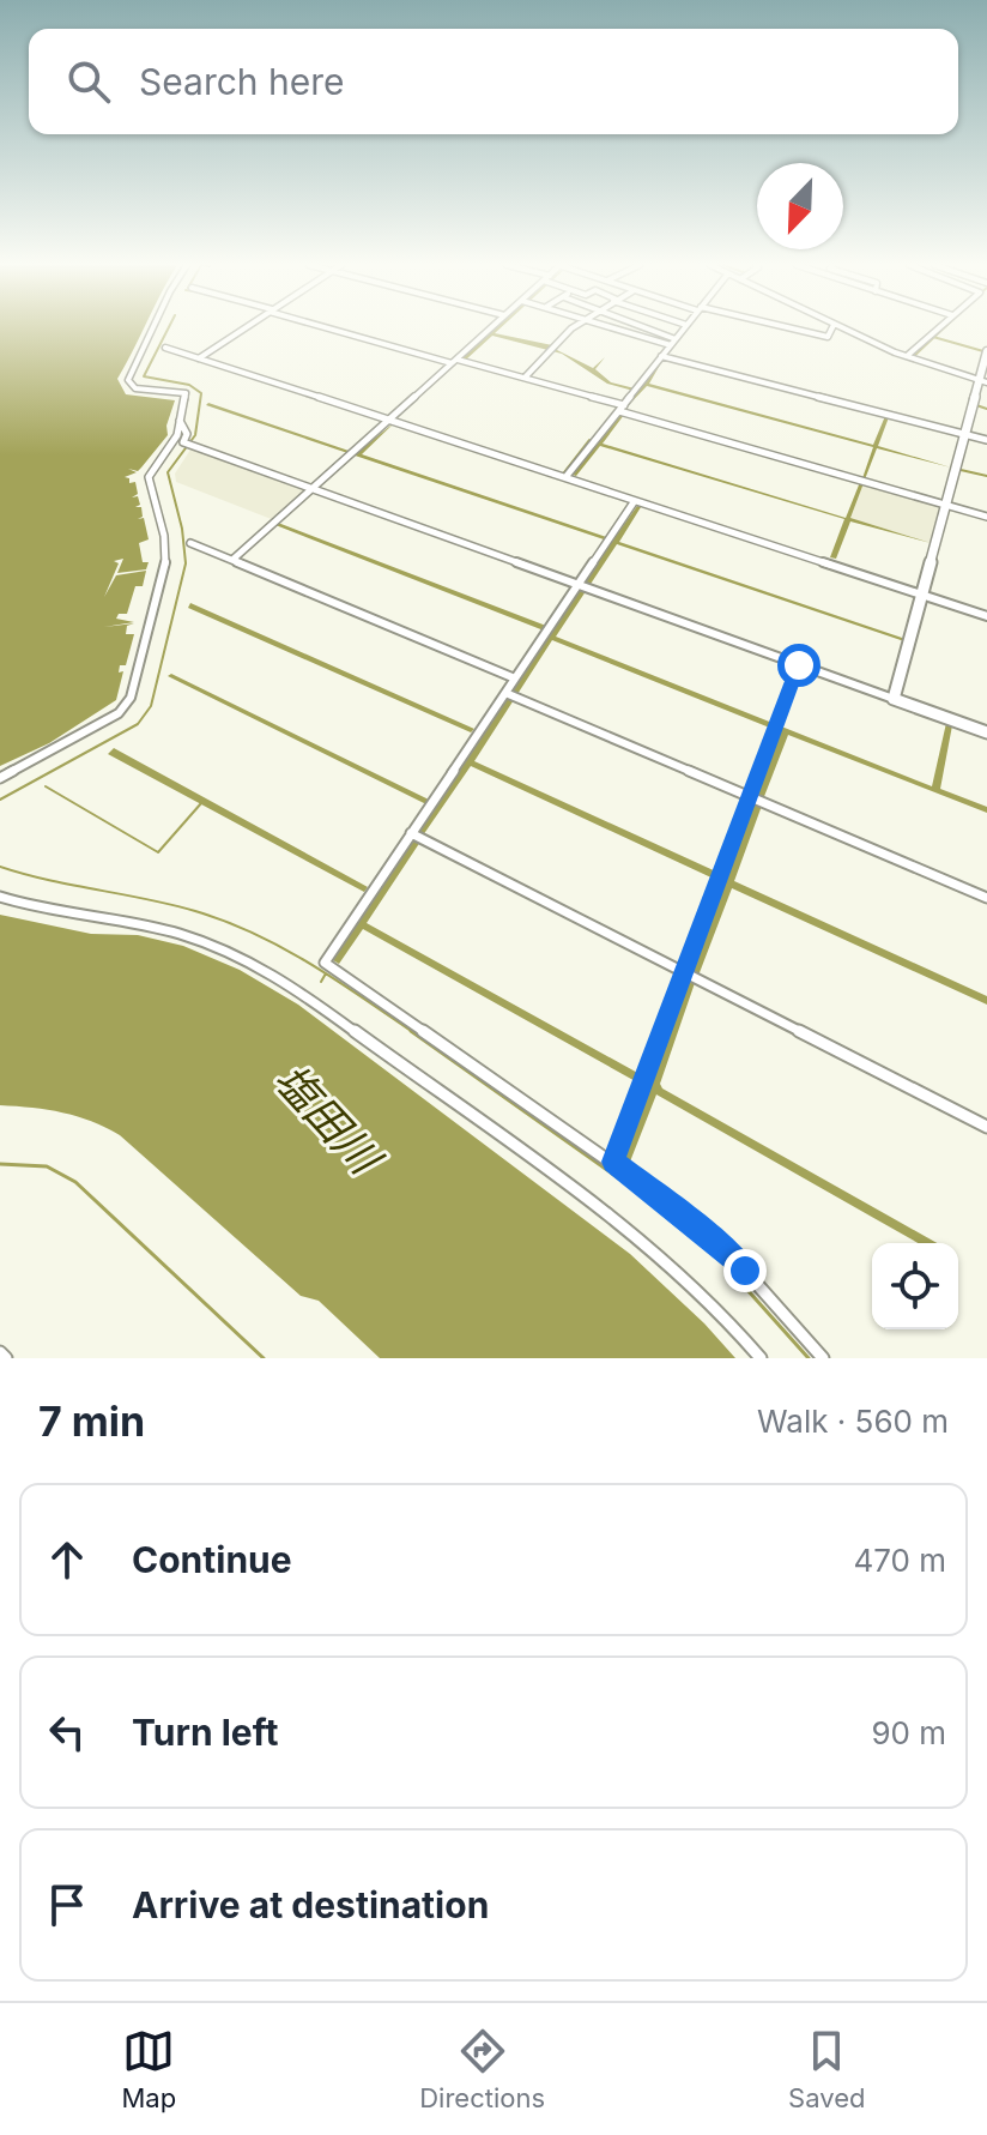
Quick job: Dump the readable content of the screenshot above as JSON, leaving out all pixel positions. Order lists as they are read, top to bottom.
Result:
{
  "water": ["塩田川"],
  "north": "bottom left",
  "page": {
    "search": "Search here",
    "heading": ["7 min", "Walk · 560 m"],
    "list": [
      ["Continue", "470 m"],
      ["Turn left", "90 m"],
      "Arrive at destination"
    ],
    "nav": ["Map", "Directions", "Saved"]
  }
}
